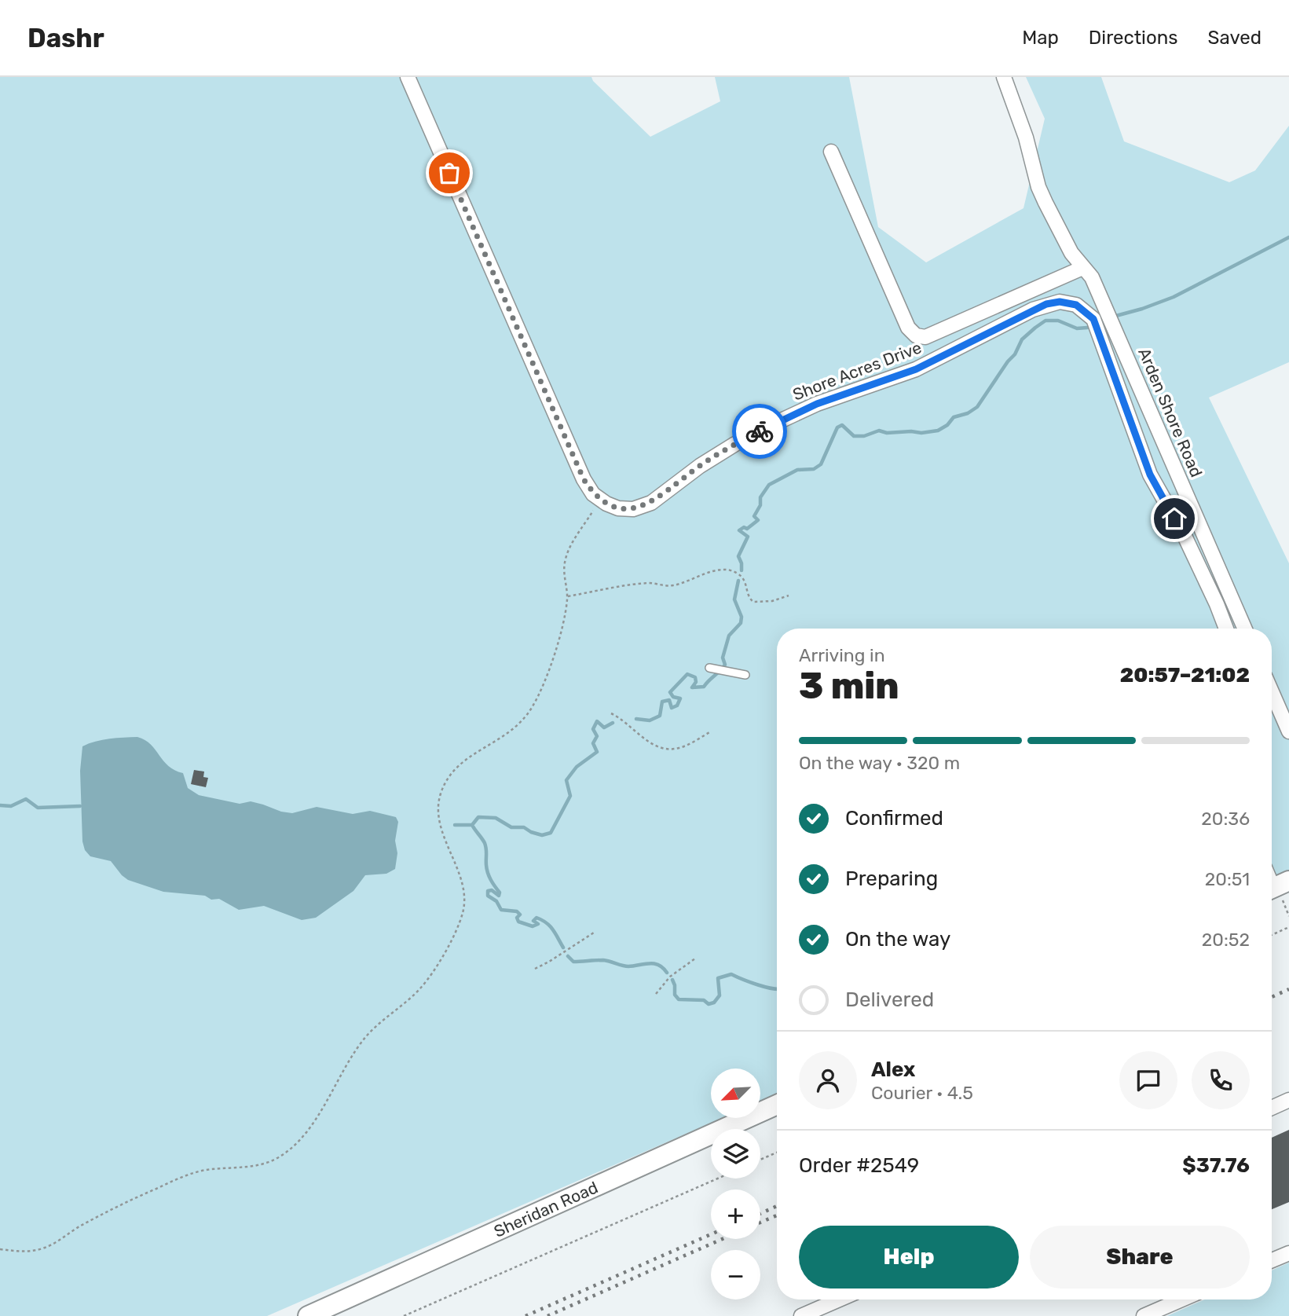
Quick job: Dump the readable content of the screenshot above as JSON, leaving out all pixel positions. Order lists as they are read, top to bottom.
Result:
{
  "streets": {
    "main road": ["Sheridan Road"],
    "street": ["Shore Acres Drive", "Arden Shore Road"]
  },
  "north": "bottom left",
  "page": {
    "header": "Dashr",
    "nav": ["Map", "Directions", "Saved"],
    "heading": ["3 min", "Arriving in", "20:57–21:02"],
    "panel": [
      "Alex",
      "Courier · 4.5",
      "Order #2549",
      "$37.76"
    ],
    "bar": "On the way · 320 m",
    "list": [
      ["Confirmed", "20:36"],
      ["Preparing", "20:51"],
      ["On the way", "20:52"],
      "Delivered"
    ],
    "map_buttons": ["+", "−"],
    "buttons": ["Help", "Share"]
  }
}
